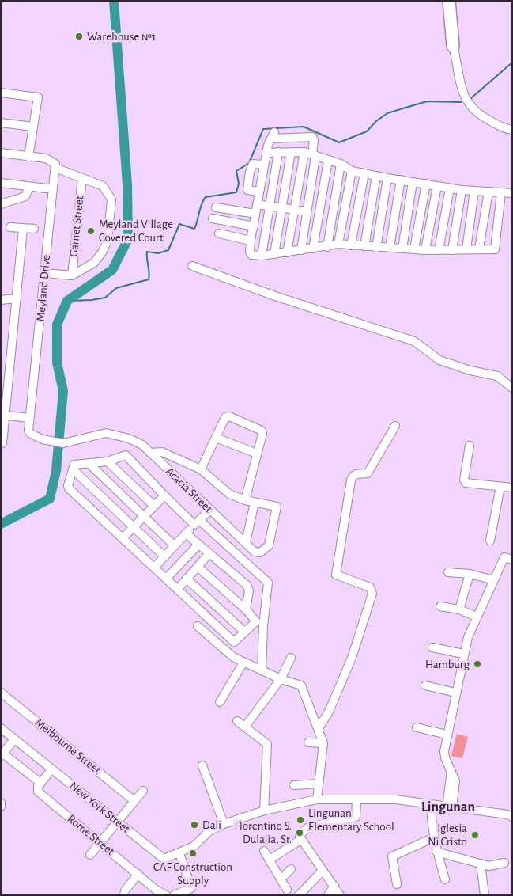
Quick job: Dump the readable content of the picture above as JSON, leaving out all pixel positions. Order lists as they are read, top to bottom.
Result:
{
  "streets": {
    "street": [
      "Garnet Street",
      "Meyland Drive",
      "Acacia Street",
      "Melbourne Street",
      "New York Street",
      "Rome Street"
    ]
  },
  "crossings": [
    ["Meyland Drive", "Acacia Street"]
  ],
  "districts": ["Lingunan"],
  "places": [
    "Warehouse №1",
    "Meyland Village Covered Court",
    "Hamburg",
    "Lingunan Elementary School",
    "Dali",
    "Florentino S. Dulalia, Sr.",
    "Iglesia Ni Cristo",
    "CAF Construction Supply"
  ]
}
